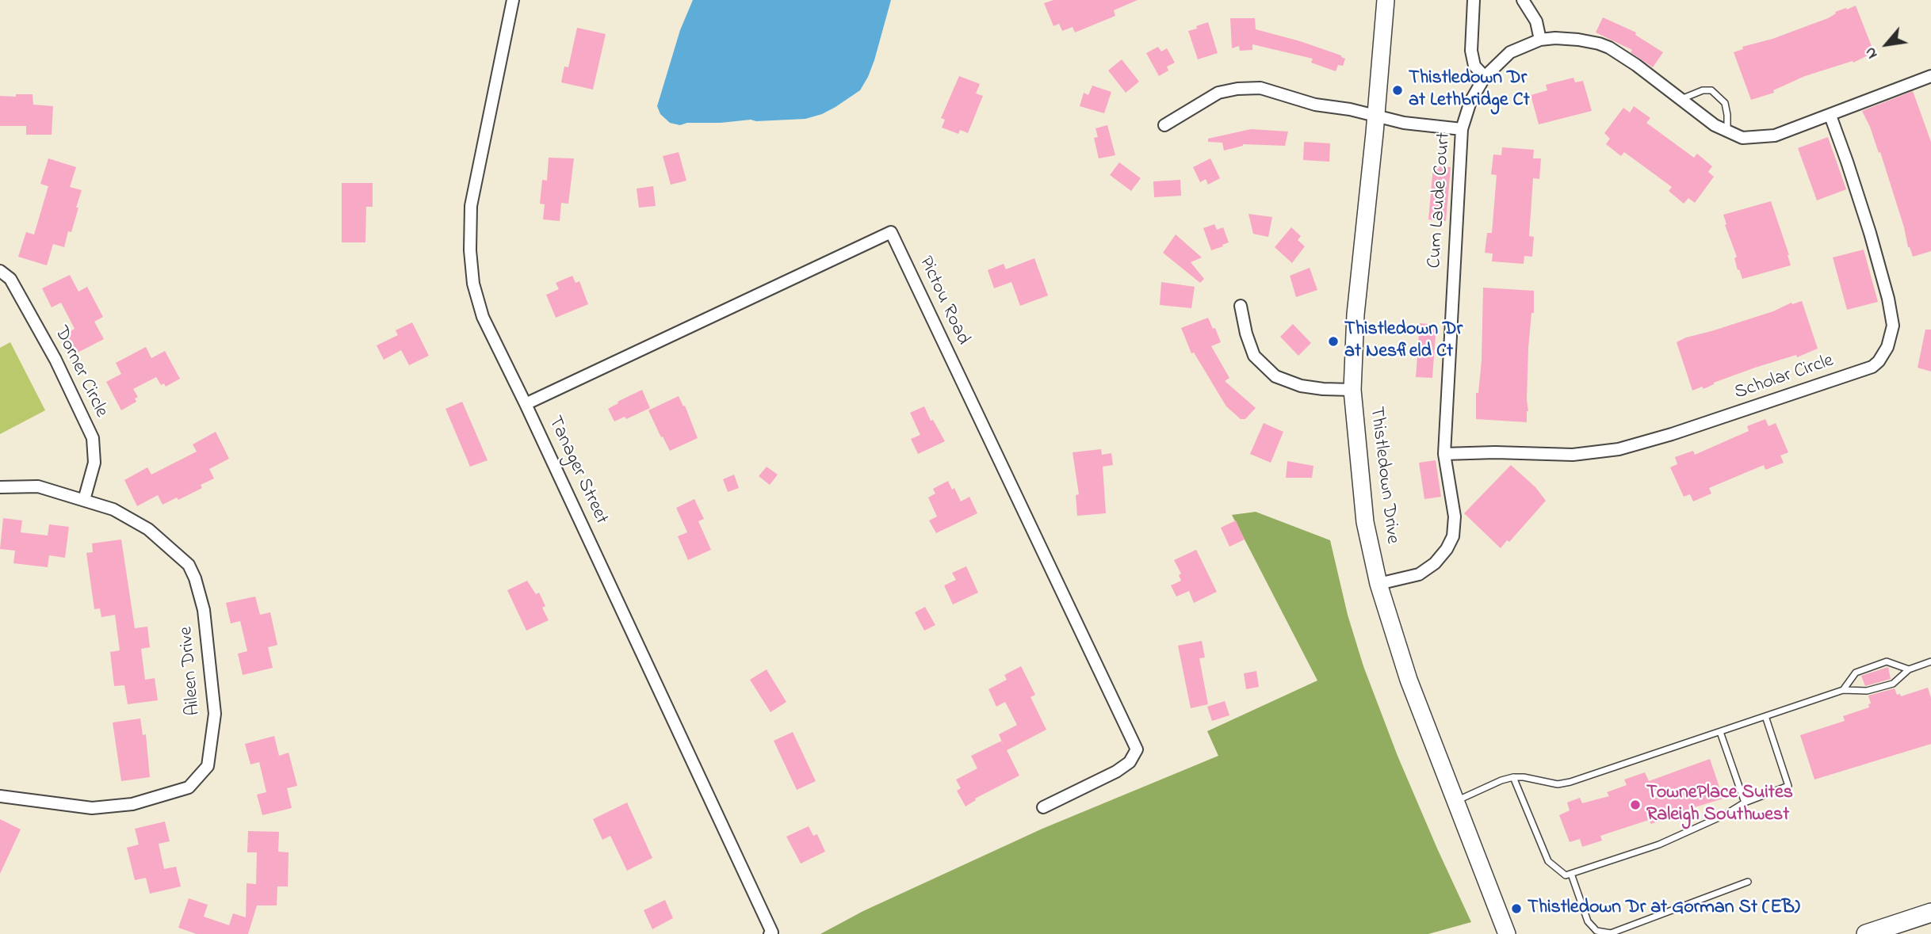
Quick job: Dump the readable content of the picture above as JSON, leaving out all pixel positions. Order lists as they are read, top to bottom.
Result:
{
  "streets": {
    "main road": ["Thistledown Drive"],
    "street": [
      "Cum Laude Court",
      "Pictou Road",
      "Dorner Circle",
      "Scholar Circle",
      "Tanager Street",
      "Aileen Drive"
    ]
  },
  "crossings": [
    ["Cum Laude Court", "Scholar Circle"],
    ["Cum Laude Court", "Thistledown Drive"],
    ["Pictou Road", "Tanager Street"],
    ["Dorner Circle", "Aileen Drive"]
  ],
  "places": [
    "Thistledown Dr at Lethbridge Ct",
    "Thistledown Dr at Nesfield Ct",
    "TownePlace Suites Raleigh Southwest",
    "Thistledown Dr at Gorman St (EB)"
  ],
  "north": "bottom left"
}
